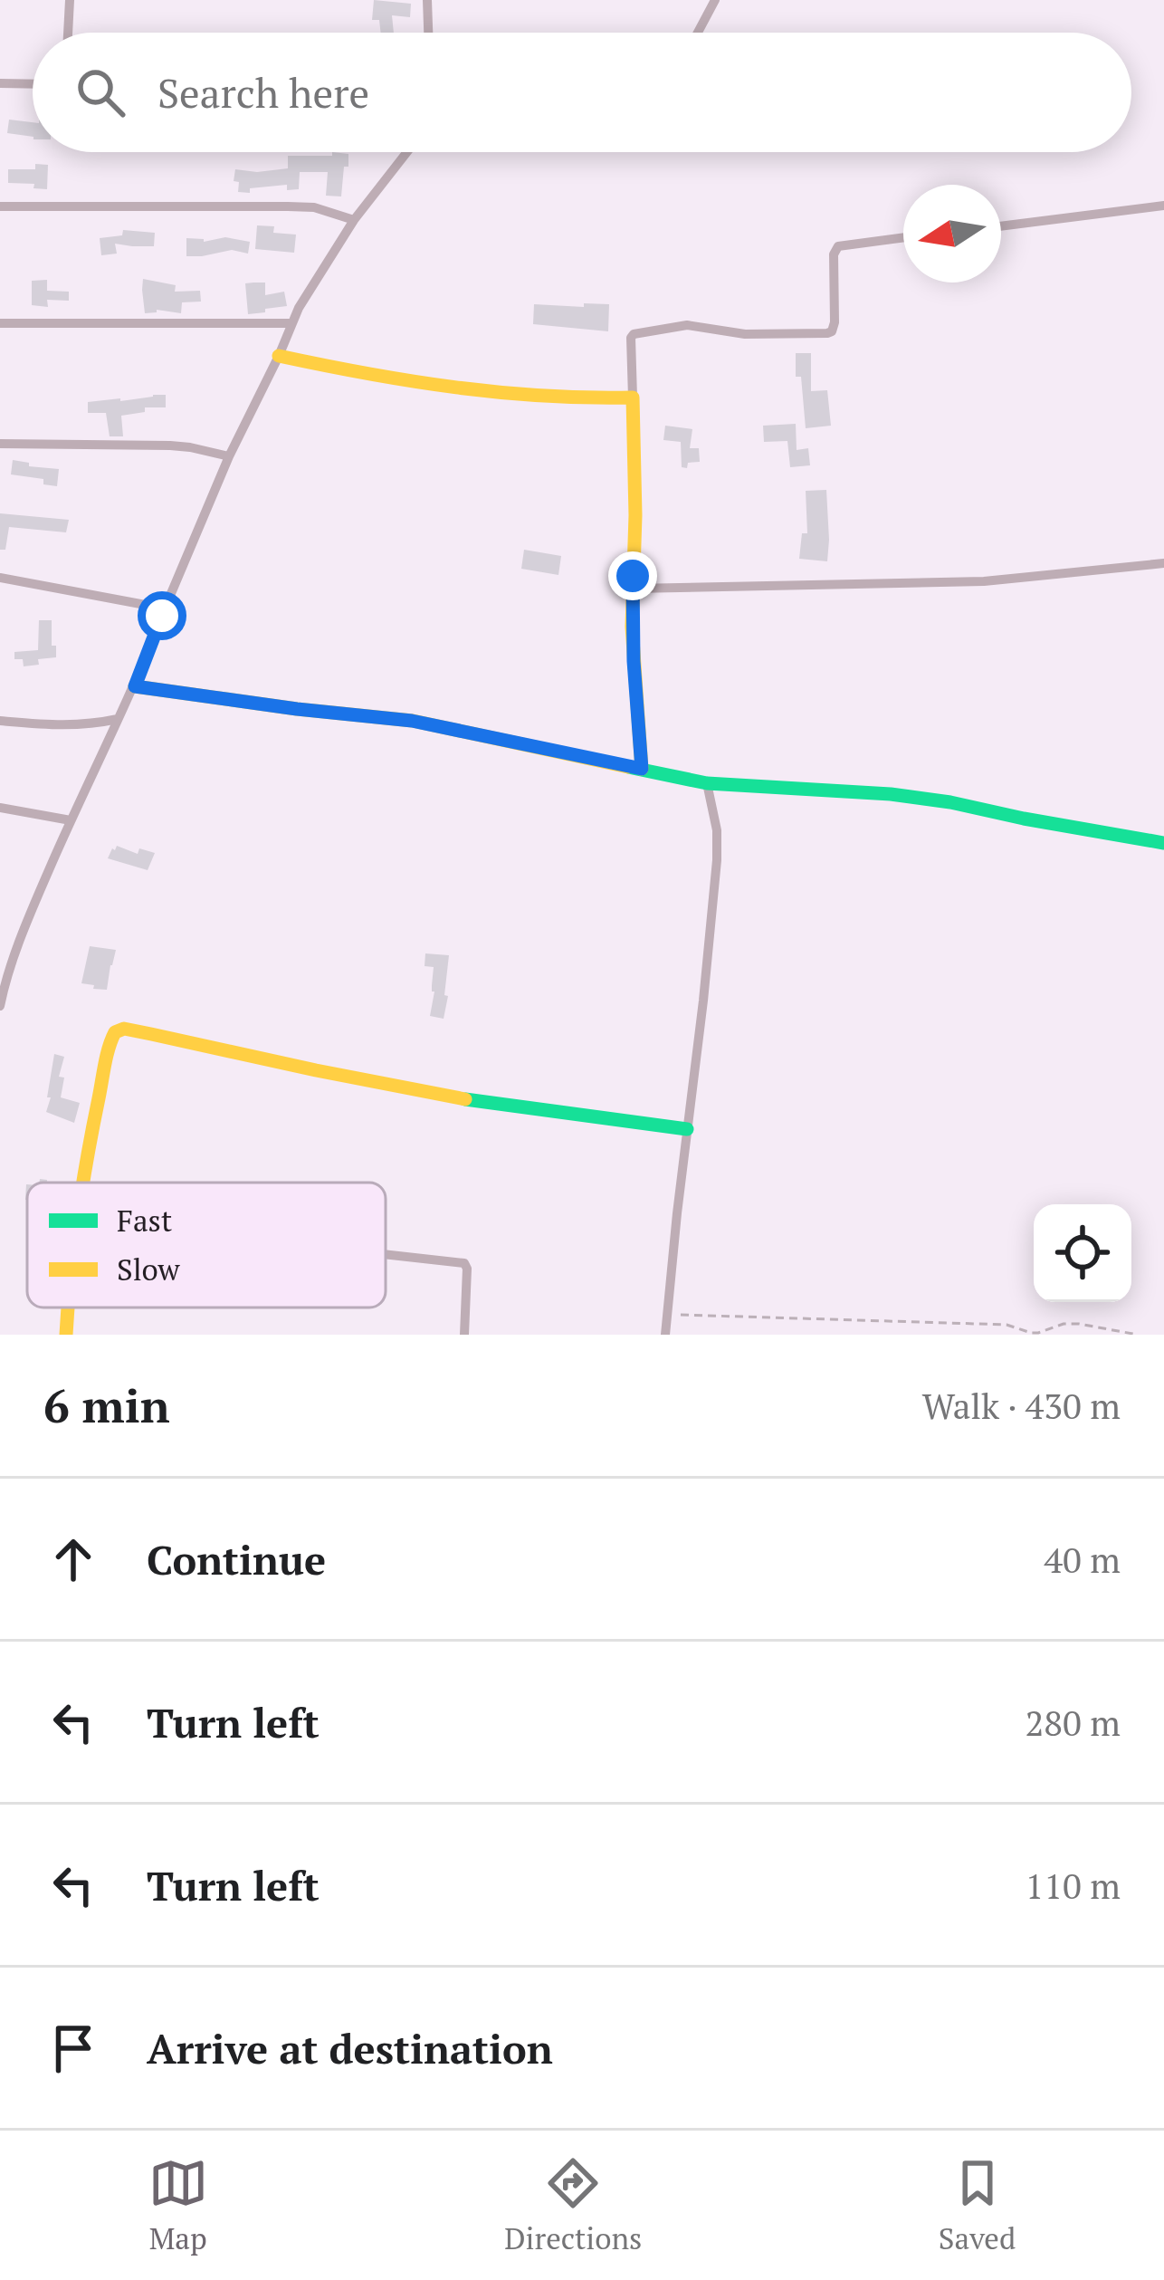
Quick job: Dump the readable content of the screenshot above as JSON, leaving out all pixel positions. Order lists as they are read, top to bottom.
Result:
{
  "legend": ["Fast", "Slow"],
  "north": "left",
  "page": {
    "search": "Search here",
    "heading": ["6 min", "Walk · 430 m"],
    "list": [
      ["Continue", "40 m"],
      ["Turn left", "280 m"],
      ["Turn left", "110 m"],
      "Arrive at destination"
    ],
    "nav": ["Map", "Directions", "Saved"]
  }
}
